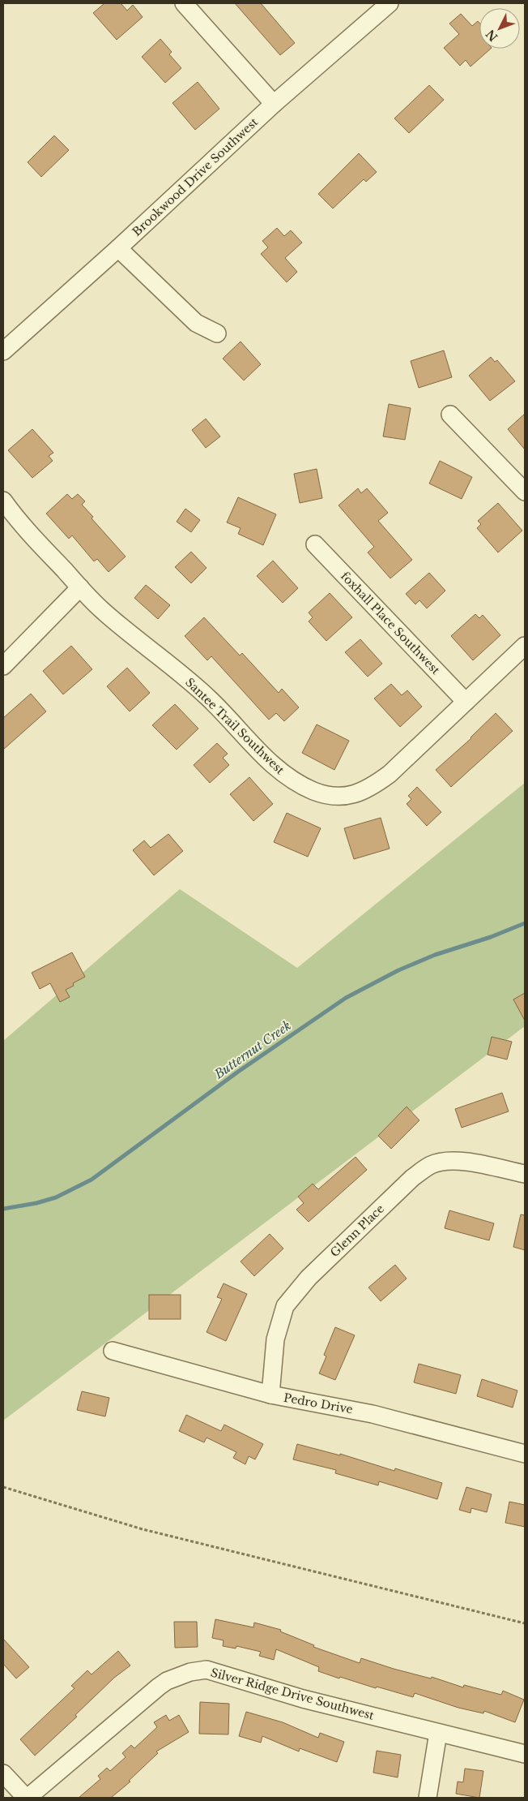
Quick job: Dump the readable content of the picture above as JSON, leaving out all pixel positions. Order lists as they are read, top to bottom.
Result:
{
  "streets": {
    "street": [
      "Brookwood Drive Southwest",
      "foxhall Place Southwest",
      "Santee Trail Southwest",
      "Glenn Place",
      "Pedro Drive",
      "Silver Ridge Drive Southwest"
    ]
  },
  "crossings": [
    ["foxhall Place Southwest", "Santee Trail Southwest"],
    ["Glenn Place", "Pedro Drive"]
  ],
  "water": ["Butternut Creek"],
  "north": "bottom left"
}
